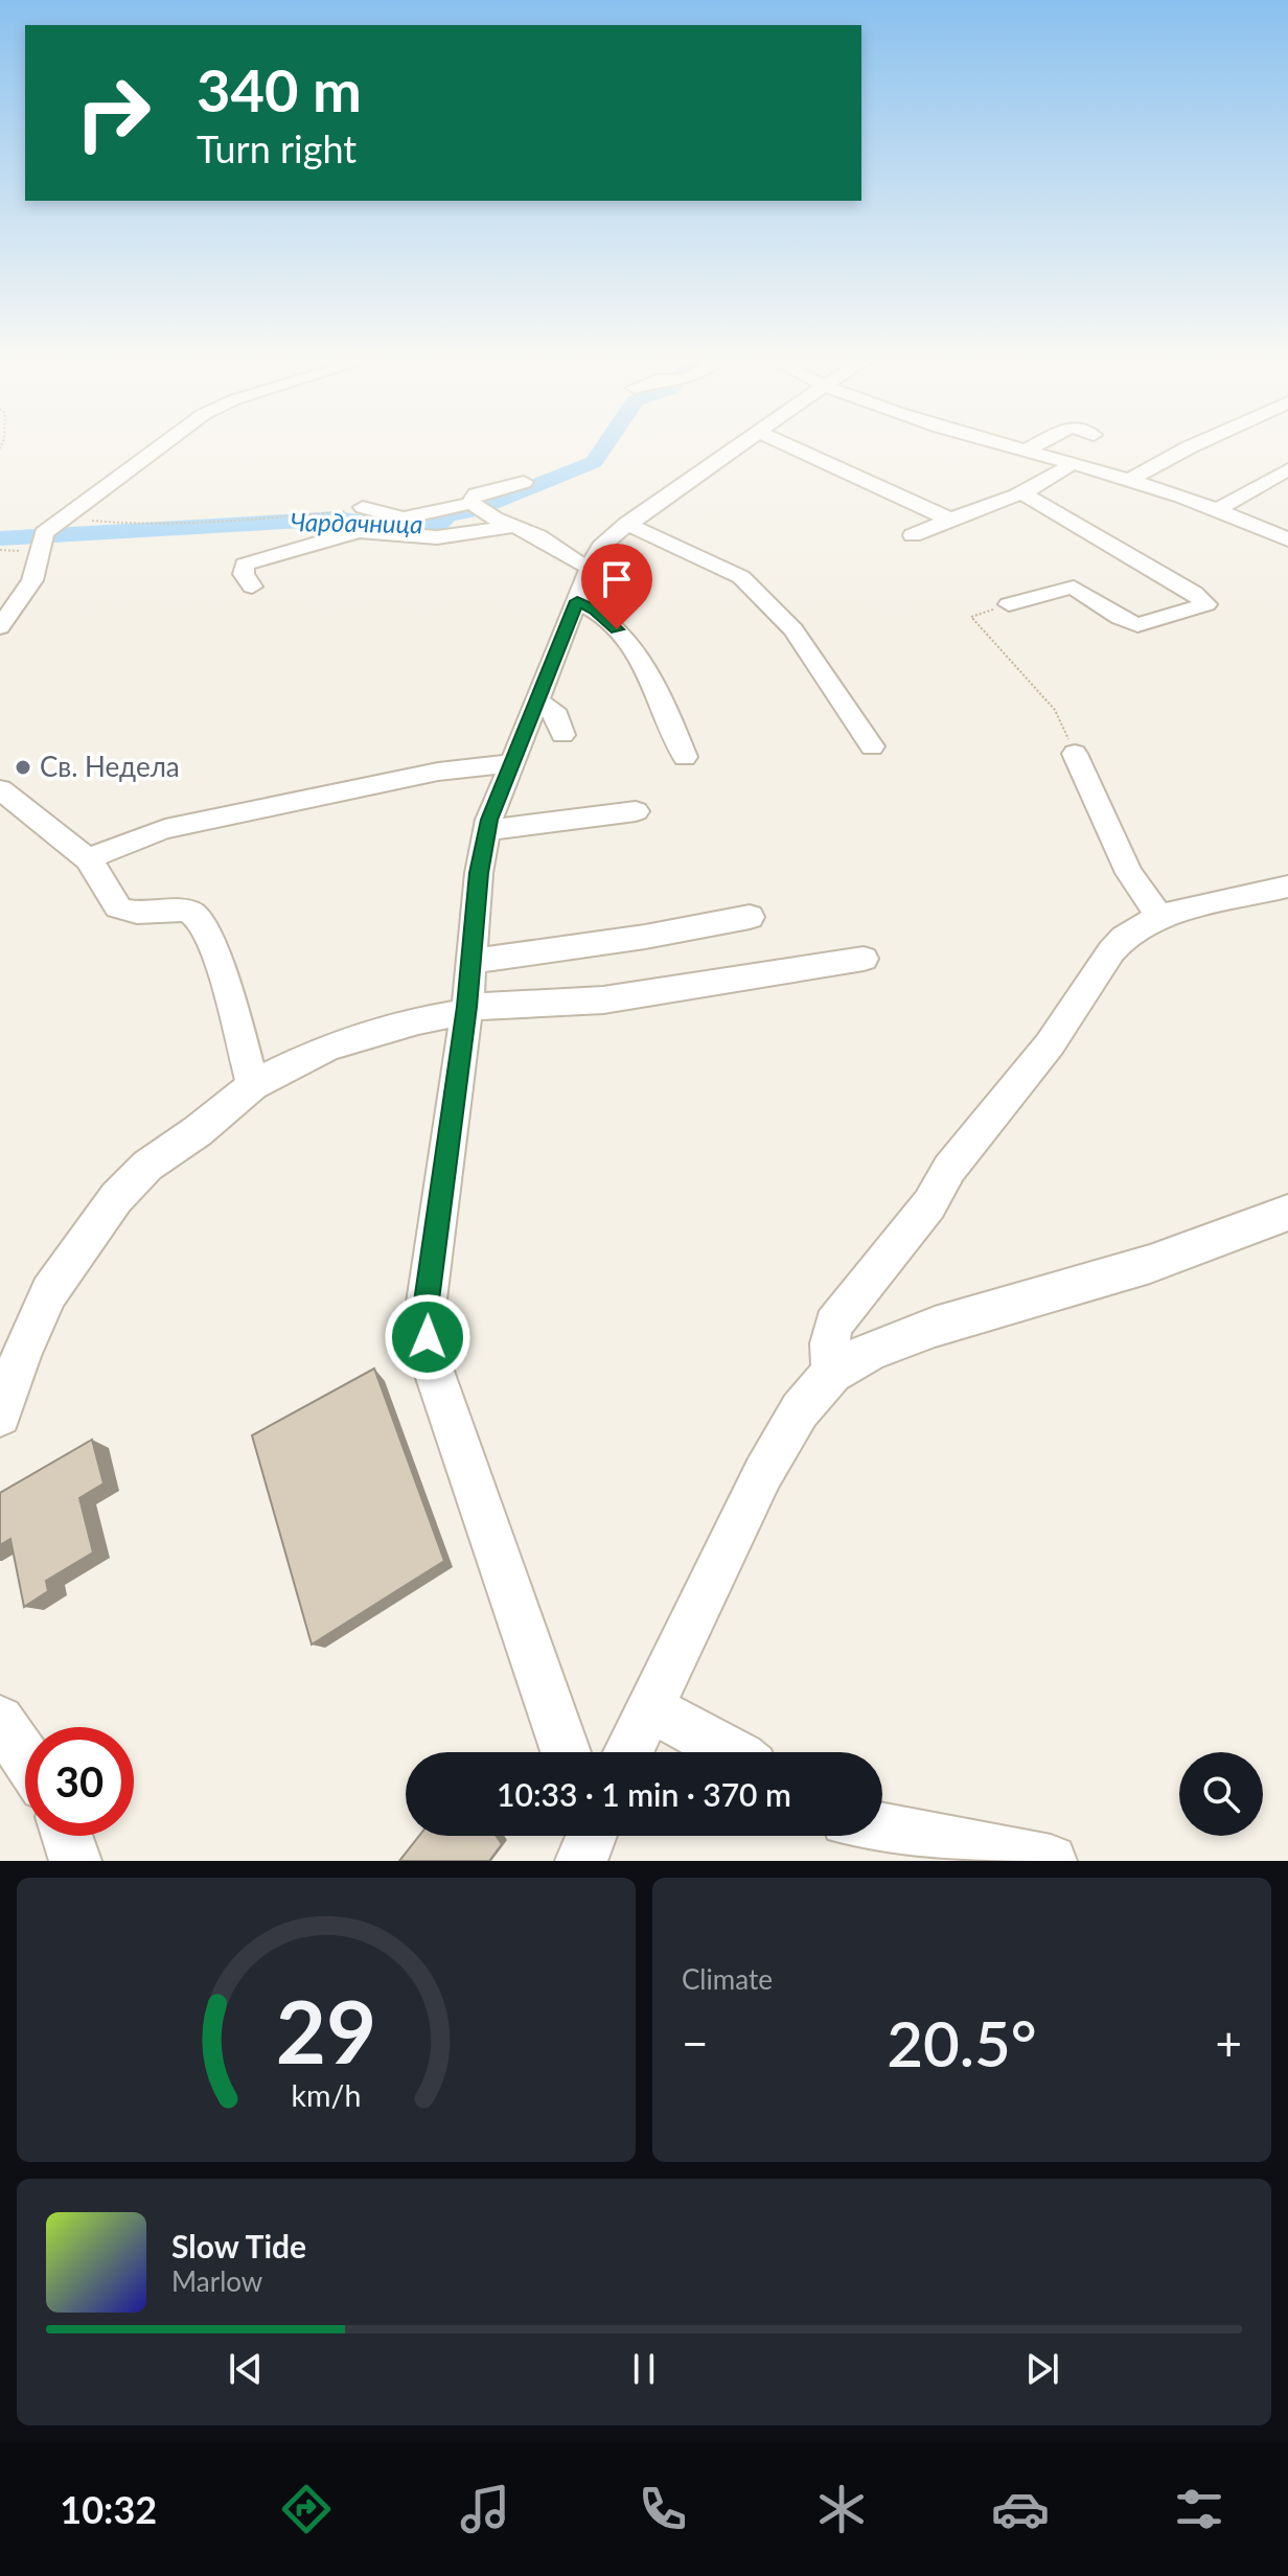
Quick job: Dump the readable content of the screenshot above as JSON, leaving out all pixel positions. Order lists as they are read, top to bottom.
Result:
{
  "water": ["Чардачница"],
  "places": ["Св. Недела"],
  "page": {
    "turn": ["340 m", "Turn right"],
    "limit": "30",
    "trip": "10:33 · 1 min · 370 m",
    "tile": "Climate",
    "heat": ["−", "20.5°", "+"],
    "song": ["Slow Tide", "Marlow"],
    "tabs": "10:32",
    "gauge": ["29", "km/h"]
  }
}
